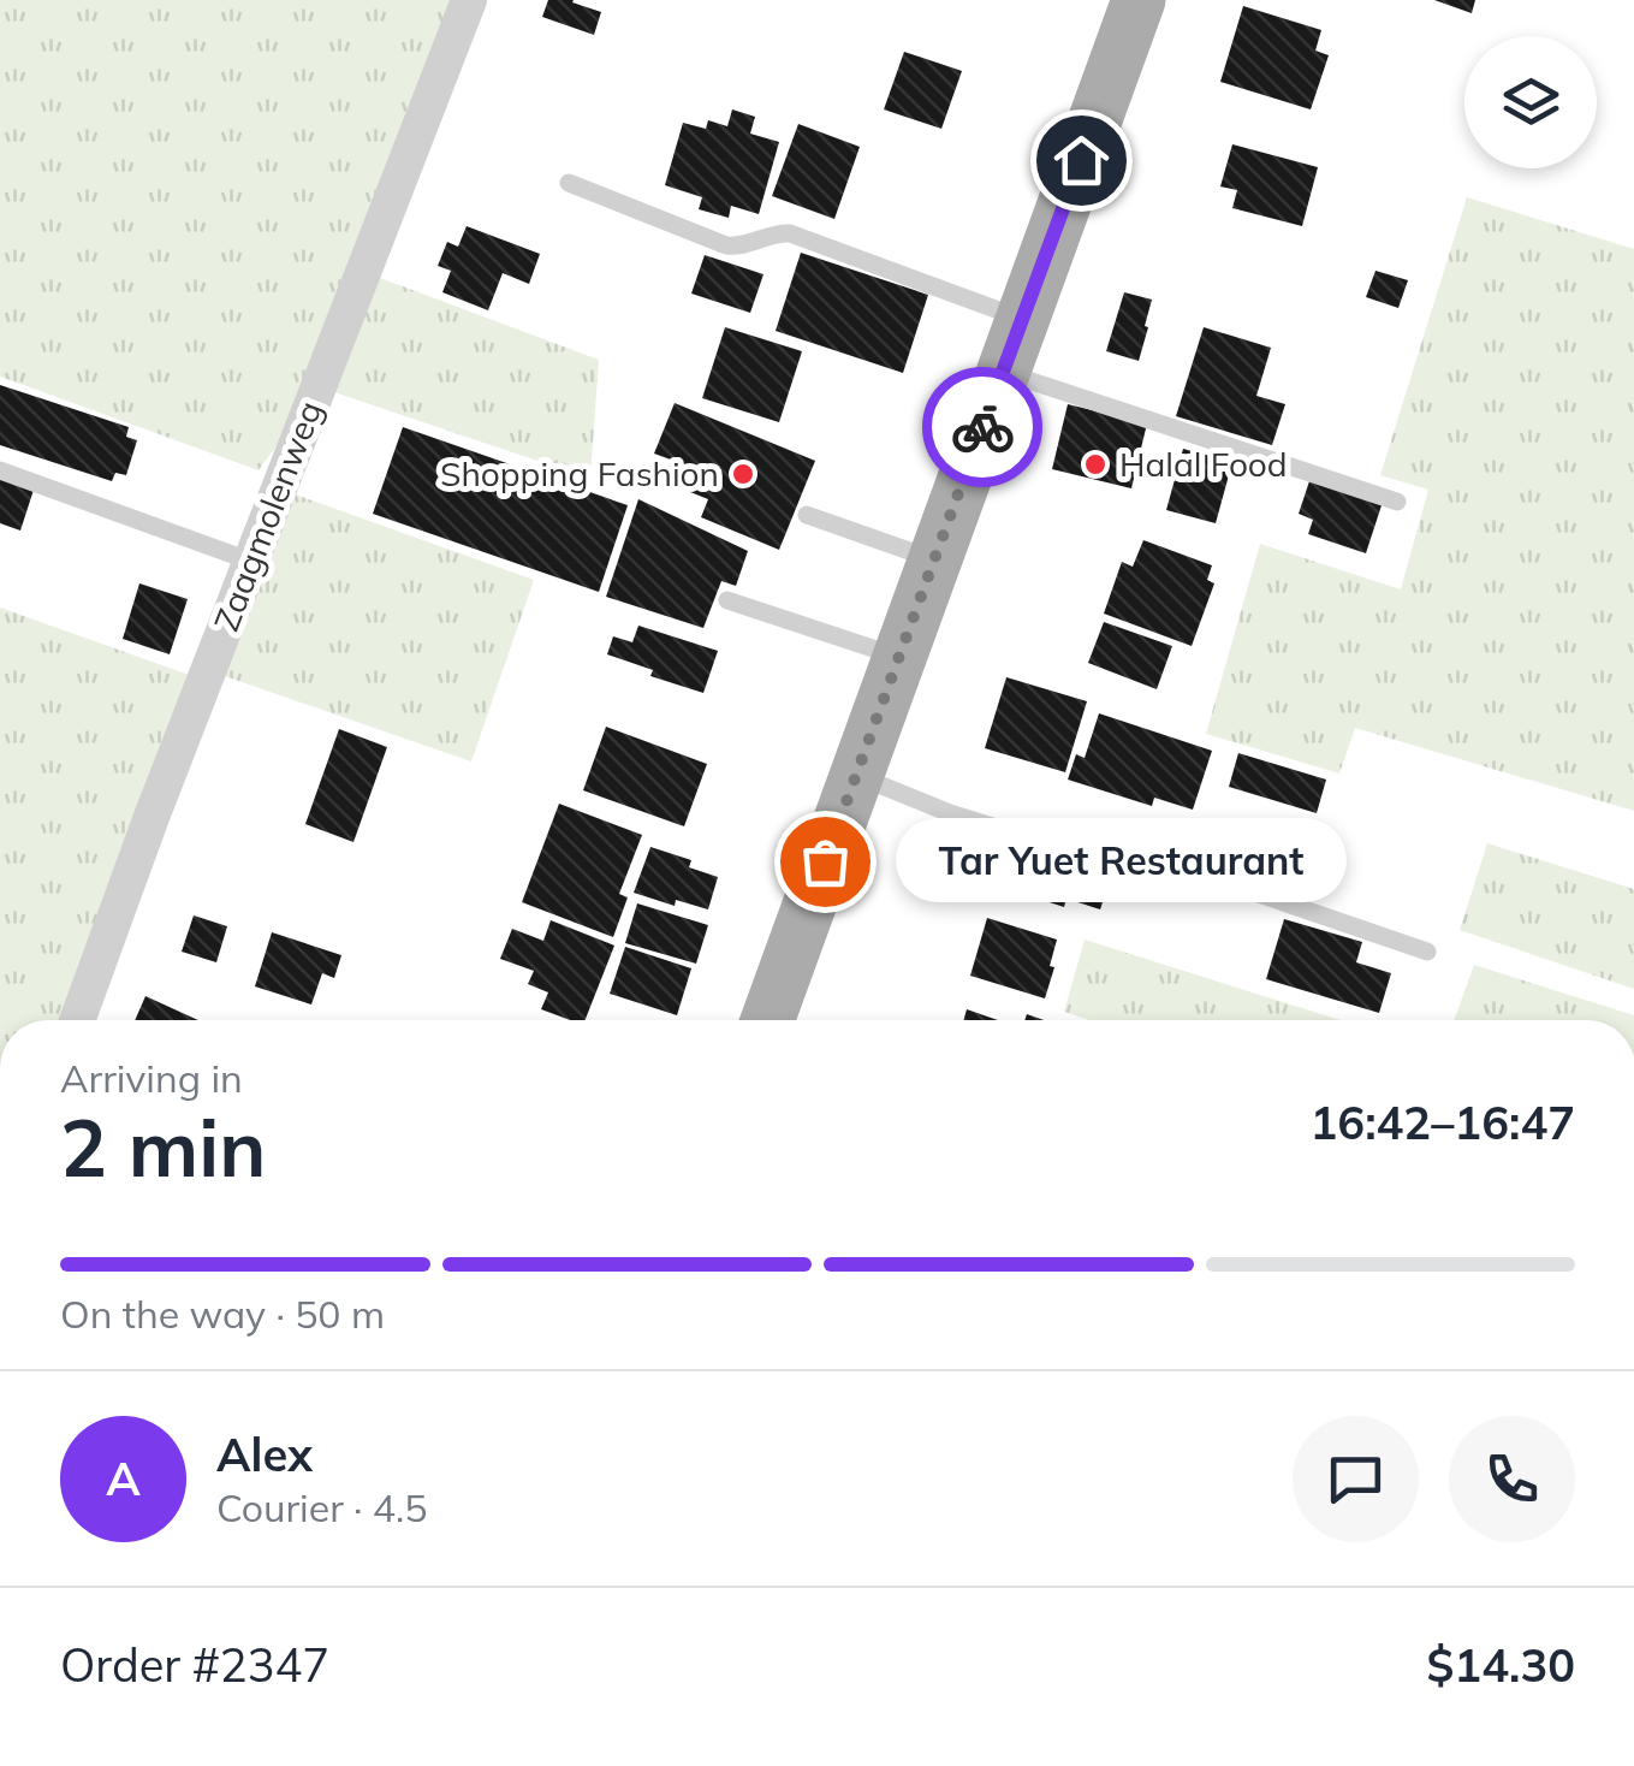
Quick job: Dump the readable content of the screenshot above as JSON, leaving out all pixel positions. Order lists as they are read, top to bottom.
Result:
{
  "streets": {
    "street": ["Zaagmolenweg"]
  },
  "places": ["Halal Food", "Shopping Fashion", "Tar Yuet Restaurant"],
  "page": {
    "bubble": "Tar Yuet Restaurant",
    "heading": ["2 min", "Arriving in", "16:42–16:47"],
    "panel": [
      "Alex",
      "Courier · 4.5",
      "Order #2347",
      "$14.30"
    ],
    "bar": "On the way · 50 m",
    "round": "A"
  }
}
